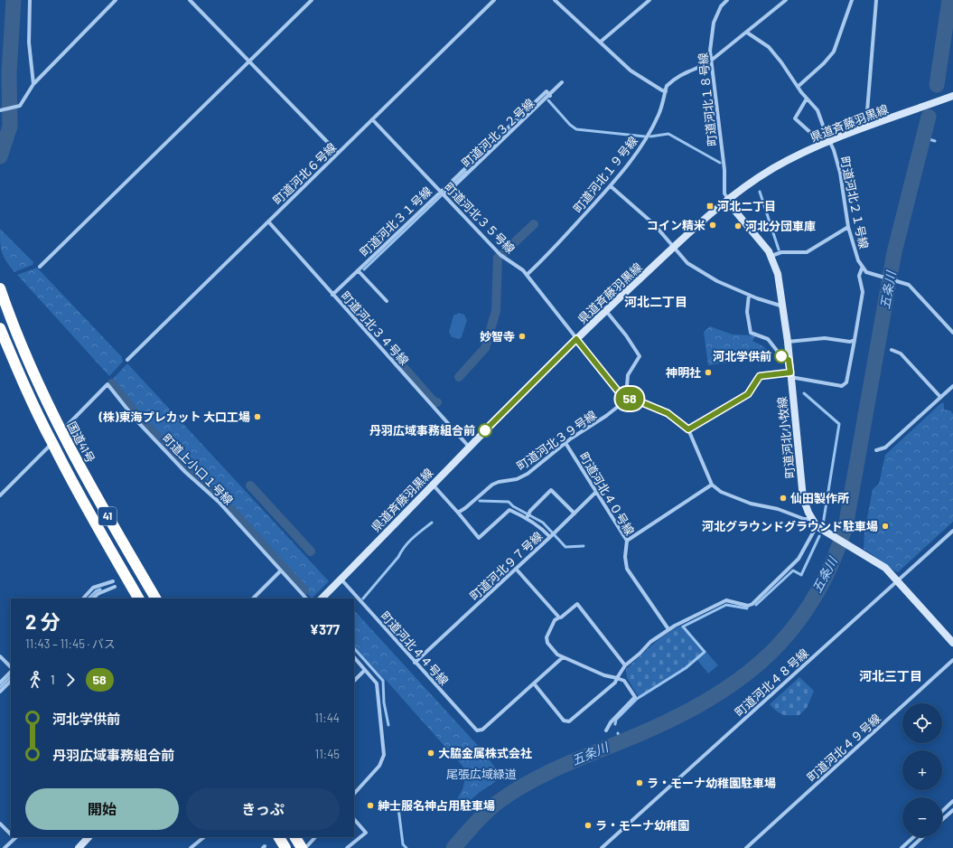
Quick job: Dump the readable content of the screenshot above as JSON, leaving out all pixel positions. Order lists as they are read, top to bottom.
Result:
{
  "streets": {
    "highway": ["国道41号", "41"],
    "main road": ["県道斉藤羽黒線", "町道河北小牧線"],
    "street": [
      "町道河北１８号線",
      "町道河北３２号線",
      "町道河北６号線",
      "町道河北１９号線",
      "町道河北２１号線",
      "町道河北３５号線",
      "町道河北３１号線",
      "町道河北３４号線",
      "町道河北３９号線",
      "町道上小口１号線",
      "町道河北４０号線",
      "町道河北９７号線",
      "町道河北４４号線",
      "町道河北４８号線",
      "町道河北４９号線"
    ]
  },
  "crossings": [
    ["町道河北１８号線", "県道斉藤羽黒線"],
    ["町道河北１８号線", "町道河北１９号線"],
    ["町道河北１８号線", "町道河北小牧線"],
    ["県道斉藤羽黒線", "町道河北２１号線"],
    ["県道斉藤羽黒線", "町道河北３５号線"],
    ["県道斉藤羽黒線", "町道河北３４号線"],
    ["県道斉藤羽黒線", "町道河北小牧線"],
    ["県道斉藤羽黒線", "町道河北４４号線"],
    ["町道河北３２号線", "町道河北３５号線"],
    ["町道河北３２号線", "町道河北３１号線"],
    ["町道河北６号線", "町道河北３５号線"],
    ["町道河北６号線", "町道河北３４号線"],
    ["町道河北１９号線", "町道河北２１号線"],
    ["町道河北１９号線", "町道河北３５号線"],
    ["町道河北３５号線", "町道河北３１号線"],
    ["町道河北３５号線", "町道河北３９号線"],
    ["町道河北３１号線", "町道河北３４号線"],
    ["町道河北小牧線", "町道河北４８号線"],
    ["町道河北３９号線", "町道河北４０号線"],
    ["町道河北３９号線", "町道河北９７号線"],
    ["国道41号", "町道上小口１号線"],
    ["町道河北９７号線", "町道河北４４号線"]
  ],
  "districts": ["河北二丁目", "河北三丁目"],
  "water": ["五条川"],
  "parks": ["尾張広域緑道"],
  "places": {
    "transit": ["河北二丁目"],
    "other": [
      "コイン精米",
      "河北分団車庫",
      "妙智寺",
      "河北学供前",
      "神明社",
      "(株)東海プレカット 大口工場",
      "丹羽広域事務組合前",
      "仙田製作所",
      "河北グラウンドグラウンド駐車場",
      "大脇金属株式会社",
      "ラ・モーナ幼稚園駐車場",
      "紳士服名神占用駐車場",
      "ラ・モーナ幼稚園"
    ]
  },
  "lines": ["bus line 58"],
  "page": {
    "on_map": "58",
    "heading": ["2 分", "11:43 – 11:45 · バス", "¥377"],
    "legs": ["1", "58"],
    "list": [
      {
        "name": "河北学供前",
        "value": "11:44"
      },
      {
        "name": "丹羽広域事務組合前",
        "value": "11:45"
      }
    ],
    "map_buttons": ["+", "−"],
    "buttons": ["開始", "きっぷ"]
  }
}
